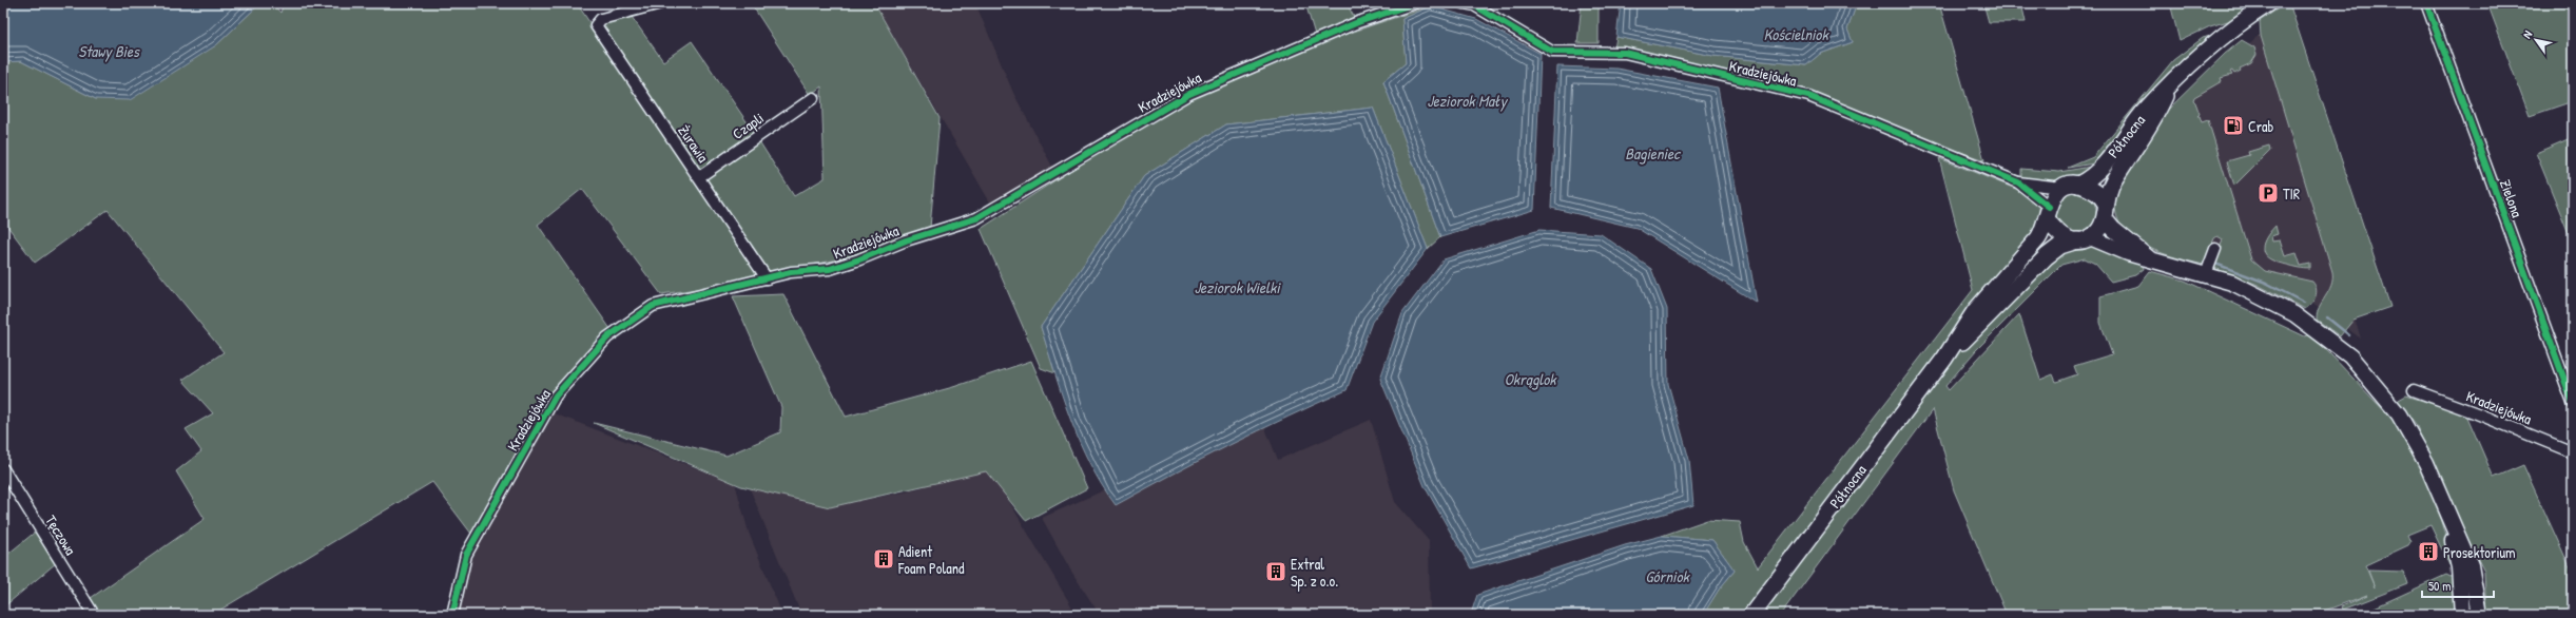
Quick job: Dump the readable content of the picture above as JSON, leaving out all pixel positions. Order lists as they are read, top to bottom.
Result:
{
  "streets": {
    "main road": ["Północna"],
    "street": [
      "Kradziejówka",
      "Czapli",
      "Żurawia",
      "Zielona",
      "Tęczowa"
    ]
  },
  "crossings": [
    ["Kradziejówka", "Północna"],
    ["Kradziejówka", "Żurawia"],
    ["Czapli", "Żurawia"]
  ],
  "water": [
    "Kościelniok",
    "Stawy Bies",
    "Jeziorok Mały",
    "Bagieniec",
    "Jeziorok Wielki",
    "Okrąglok",
    "Górniok"
  ],
  "places": {
    "fuel station": ["Crab"],
    "parking": ["TIR"],
    "building": ["Prosektorium", "Adient Foam Poland", "Extral Sp. z o.o."]
  },
  "scale_bar": "50 m",
  "north": "top left"
}
